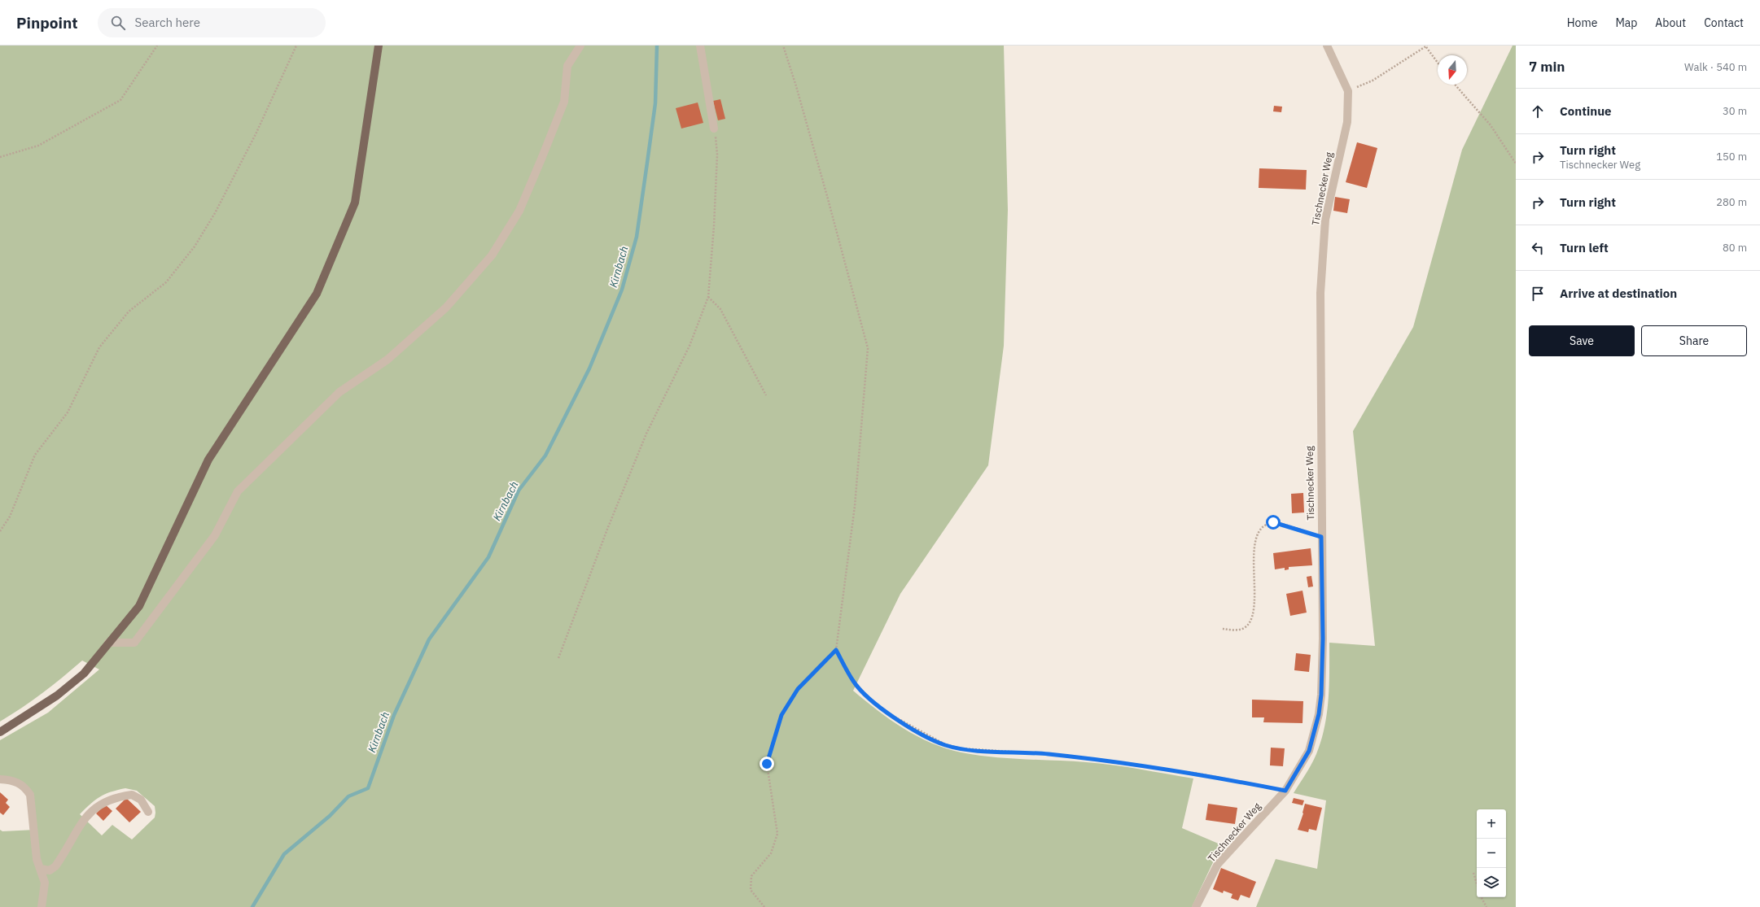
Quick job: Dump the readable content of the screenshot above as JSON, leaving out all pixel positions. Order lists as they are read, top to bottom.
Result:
{
  "streets": {
    "street": ["Tischnecker Weg"]
  },
  "water": ["Kirnbach"],
  "north": "bottom",
  "page": {
    "header": "Pinpoint",
    "search": "Search here",
    "nav": [
      "Home",
      "Map",
      "About",
      "Contact"
    ],
    "heading": ["7 min", "Walk · 540 m"],
    "list": [
      ["Continue", "30 m"],
      ["Turn right", "Tischnecker Weg", "150 m"],
      ["Turn right", "280 m"],
      ["Turn left", "80 m"],
      "Arrive at destination"
    ],
    "buttons": ["Save", "Share"],
    "map_buttons": ["+", "−"]
  }
}
